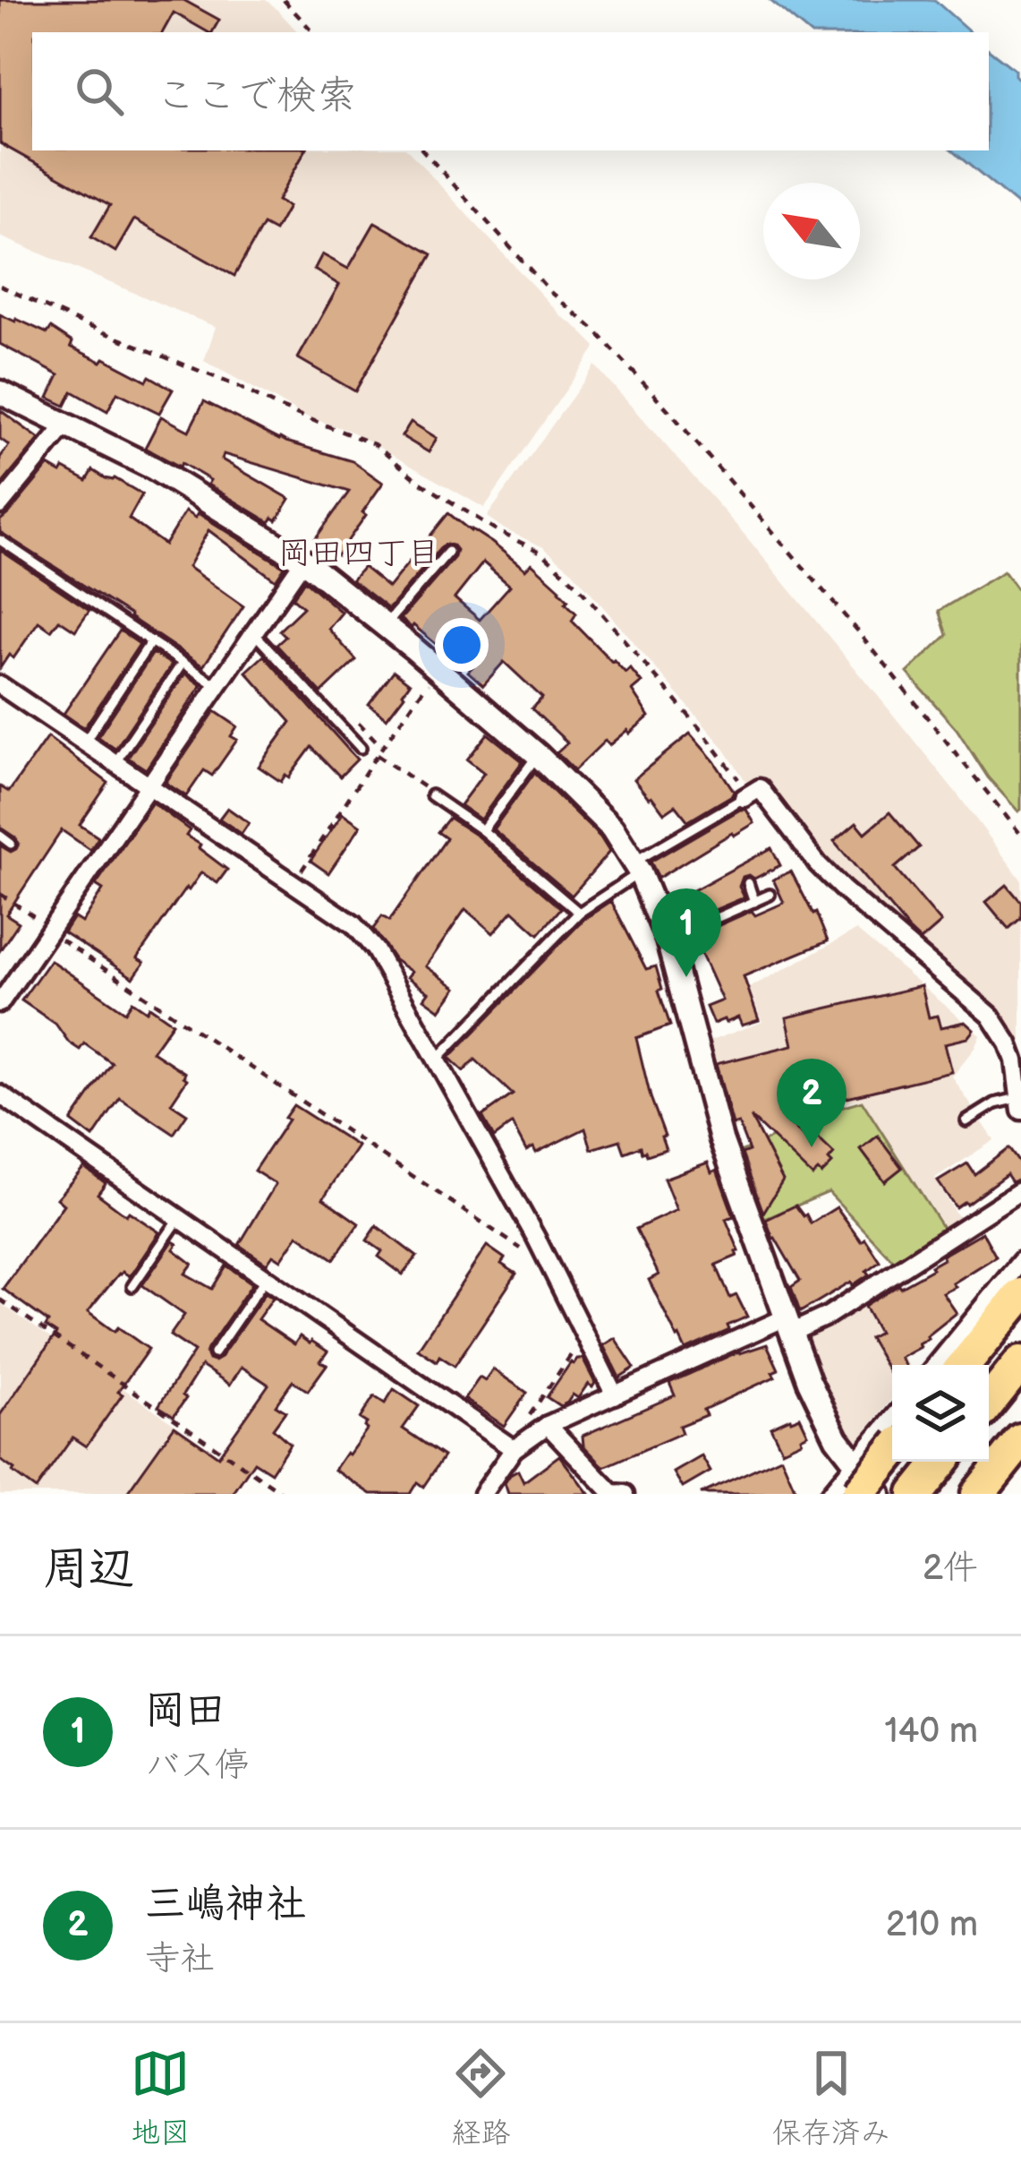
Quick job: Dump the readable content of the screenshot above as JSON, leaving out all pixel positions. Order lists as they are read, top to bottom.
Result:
{
  "districts": ["岡田四丁目"],
  "north": "top left",
  "page": {
    "search": "ここで検索",
    "pins": ["1", "2"],
    "heading": ["周辺", "2件"],
    "list": [
      {
        "mark": "1",
        "name": "岡田",
        "note": "バス停",
        "value": "140 m"
      },
      {
        "mark": "2",
        "name": "三嶋神社",
        "note": "寺社",
        "value": "210 m"
      }
    ],
    "nav": ["地図", "経路", "保存済み"]
  }
}
